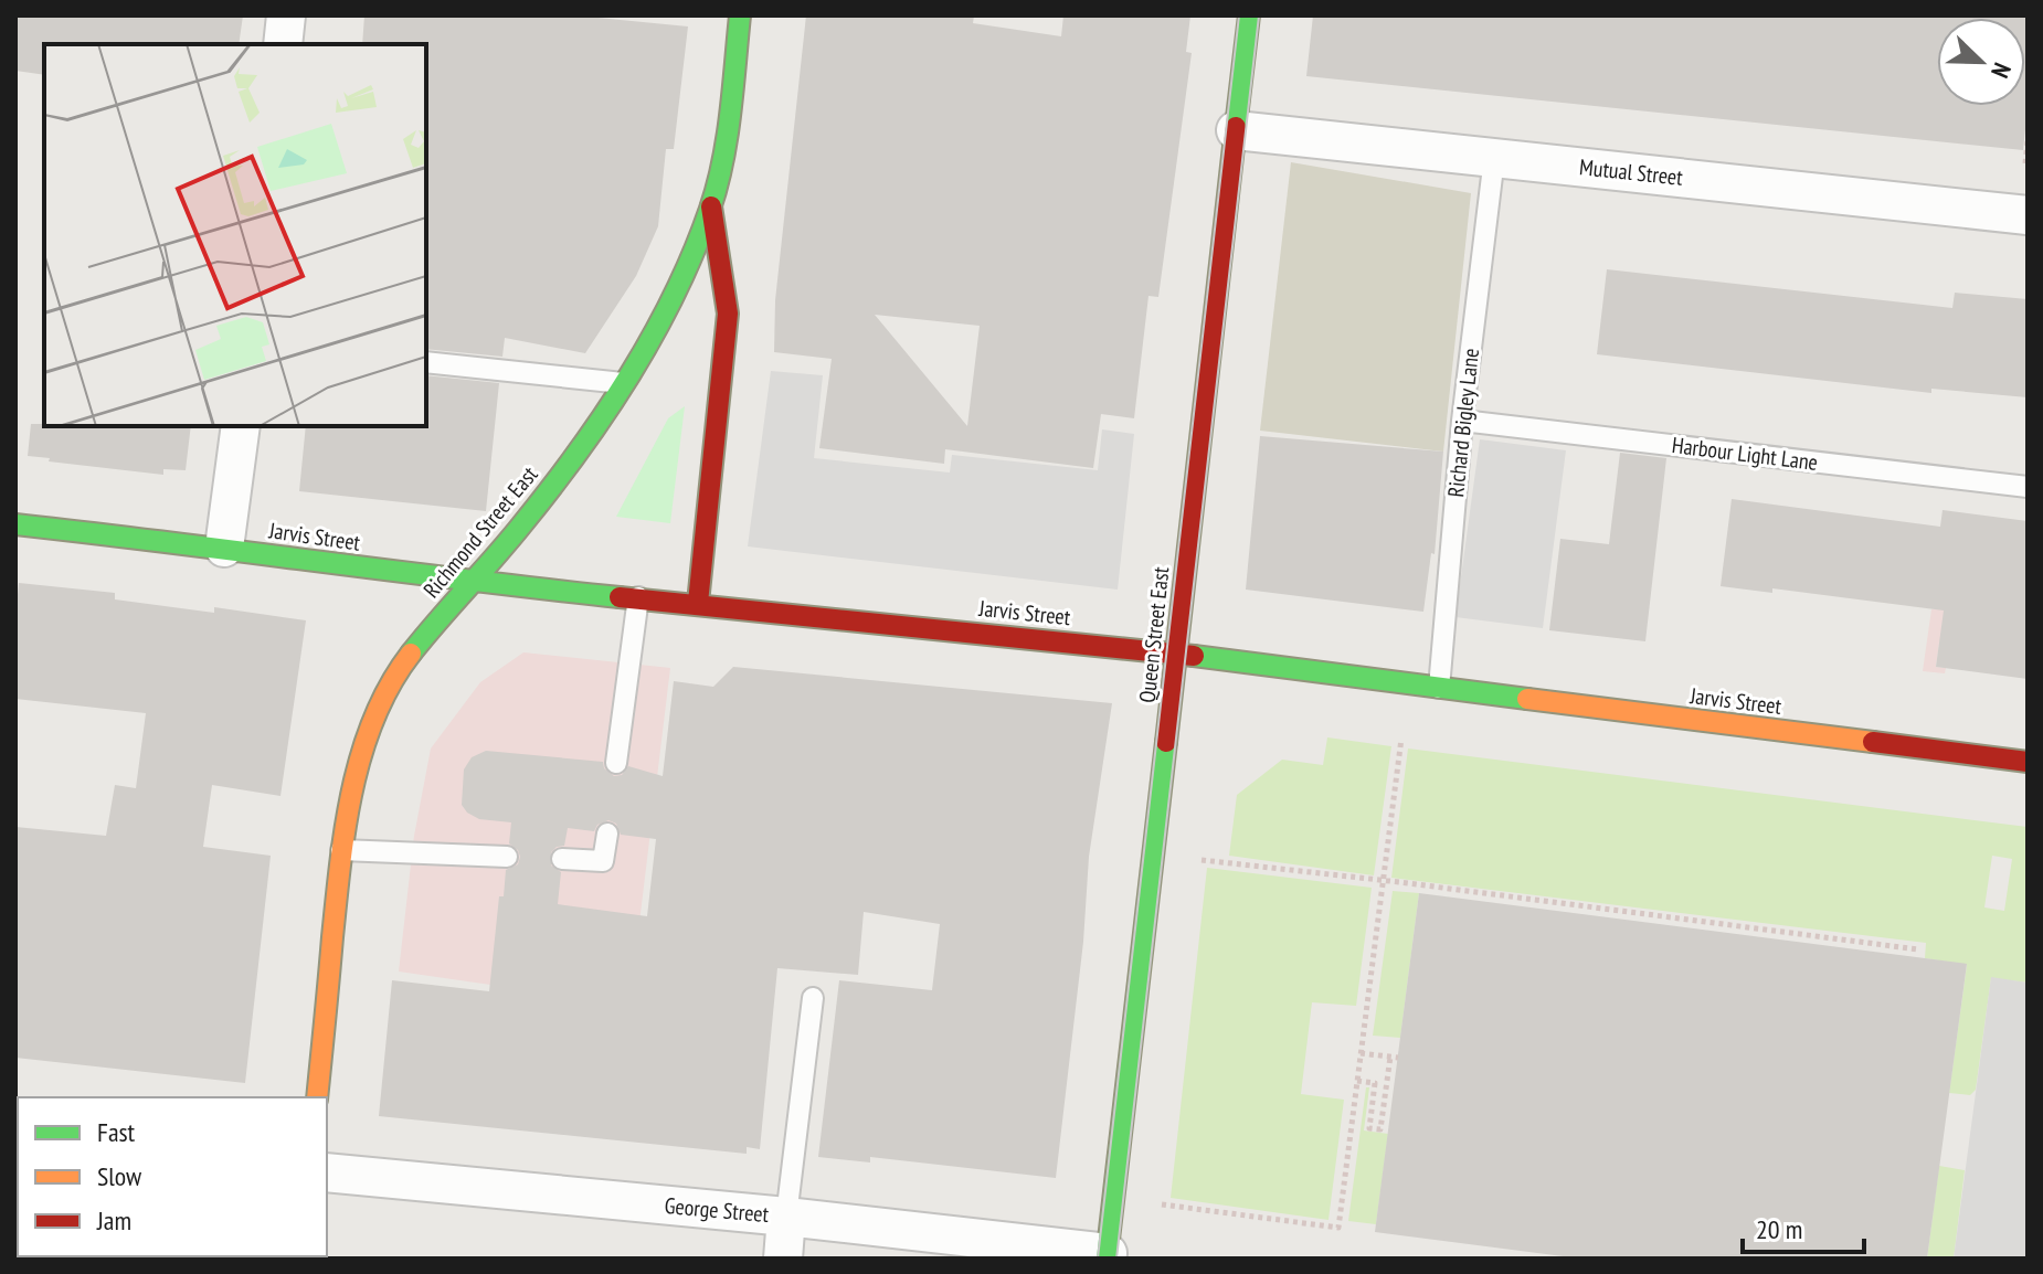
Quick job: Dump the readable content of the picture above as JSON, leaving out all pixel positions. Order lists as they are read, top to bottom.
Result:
{
  "streets": {
    "main road": ["Richmond Street East", "Jarvis Street", "Queen Street East"],
    "street": ["Mutual Street", "George Street"],
    "lane": ["Richard Bigley Lane", "Harbour Light Lane"]
  },
  "crossings": [
    ["Mutual Street", "Richard Bigley Lane"],
    ["Mutual Street", "Queen Street East"],
    ["Richard Bigley Lane", "Harbour Light Lane"],
    ["Richard Bigley Lane", "Jarvis Street"],
    ["Richmond Street East", "Jarvis Street"],
    ["Jarvis Street", "Queen Street East"],
    ["Queen Street East", "George Street"]
  ],
  "legend": ["Fast", "Slow", "Jam"],
  "scale_bar": "20 m",
  "north": "bottom right"
}
